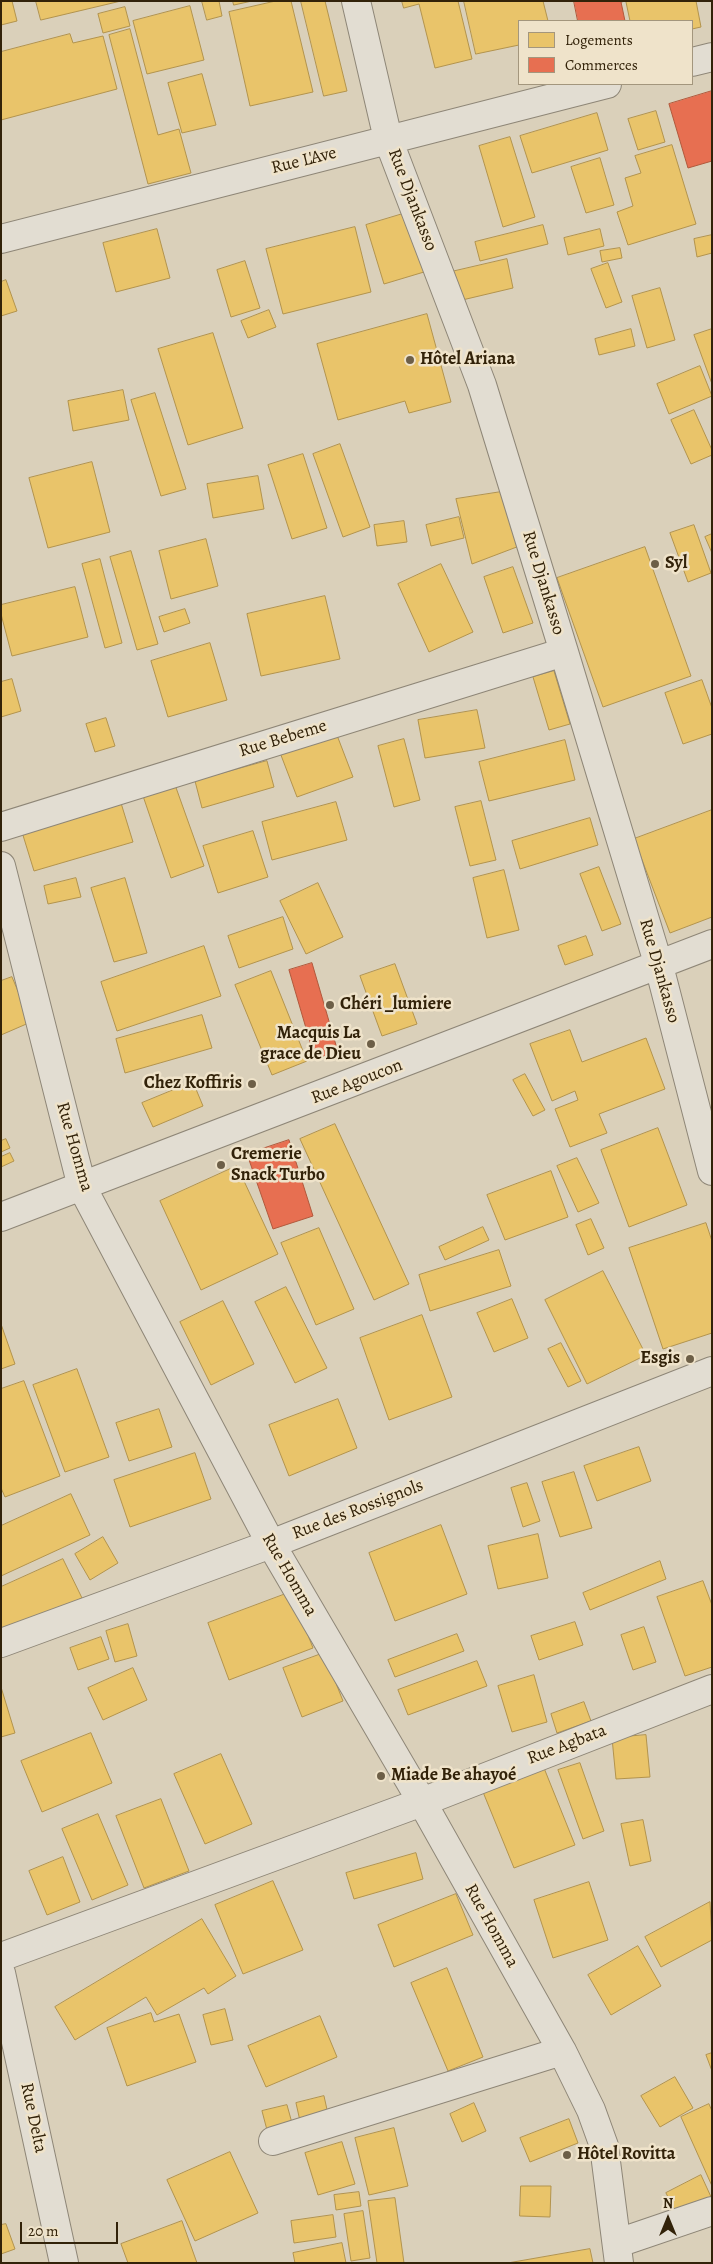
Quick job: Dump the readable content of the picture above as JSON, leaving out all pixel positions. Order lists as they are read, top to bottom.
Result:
{
  "streets": {
    "street": [
      "Rue L'Ave",
      "Rue Djankasso",
      "Rue Bebeme",
      "Rue Agoucon",
      "Rue Homma",
      "Rue des Rossignols",
      "Rue Agbata",
      "Rue Delta"
    ]
  },
  "crossings": [
    ["Rue L'Ave", "Rue Djankasso"],
    ["Rue Djankasso", "Rue Bebeme"],
    ["Rue Djankasso", "Rue Agoucon"],
    ["Rue Agoucon", "Rue Homma"],
    ["Rue Homma", "Rue des Rossignols"],
    ["Rue Homma", "Rue Agbata"]
  ],
  "places": [
    "Hôtel Ariana",
    "Syl",
    "Chéri _lumiere",
    "Macquis La grace de Dieu",
    "Chez Koffiris",
    "Cremerie Snack Turbo",
    "Esgis",
    "Miade Be ahayoé",
    "Hôtel Rovitta"
  ],
  "legend": ["Logements", "Commerces"],
  "scale_bar": "20 m",
  "north": "top"
}
